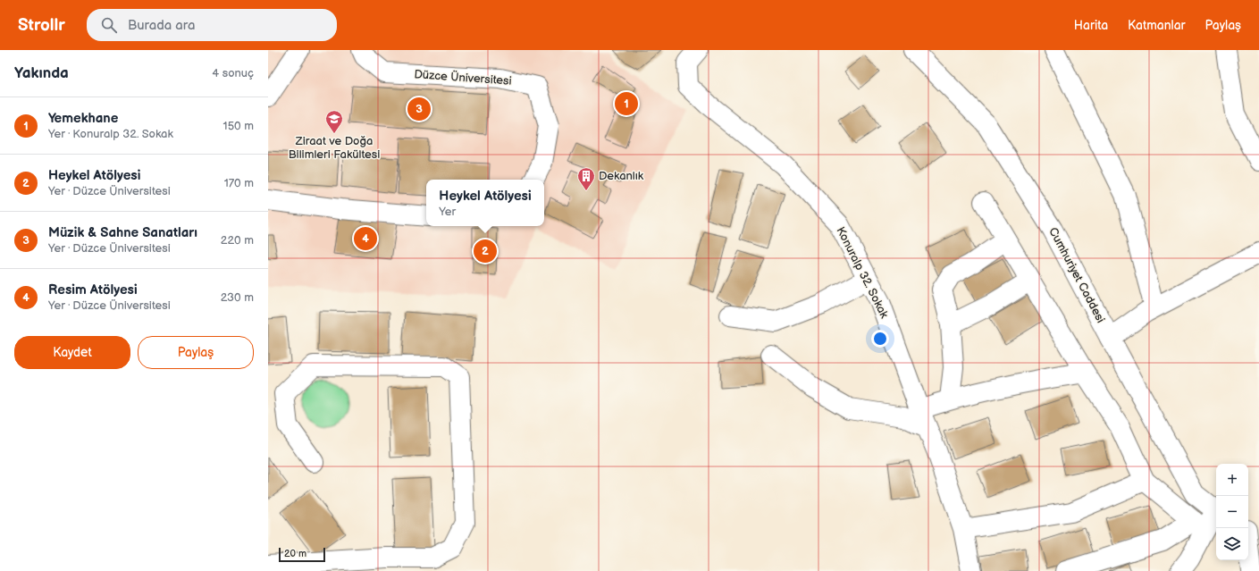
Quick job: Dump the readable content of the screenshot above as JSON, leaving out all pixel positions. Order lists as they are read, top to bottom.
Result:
{
  "streets": {
    "street": ["Düzce Üniversitesi", "Konuralp 32. Sokak", "Cumhuriyet Caddesi"]
  },
  "places": {
    "school or university": ["Ziraat ve Doğa Bilimleri Fakültesi"],
    "building": ["Dekanlık"]
  },
  "scale_bar": "20 m",
  "page": {
    "header": "Strollr",
    "search": "Burada ara",
    "nav": ["Harita", "Katmanlar", "Paylaş"],
    "heading": ["Yakında", "4 sonuç"],
    "pins": [
      "1",
      "3",
      "4",
      "2"
    ],
    "list": [
      {
        "mark": "1",
        "name": "Yemekhane",
        "note": "Yer · Konuralp 32. Sokak",
        "value": "150 m"
      },
      {
        "mark": "2",
        "name": "Heykel Atölyesi",
        "note": "Yer · Düzce Üniversitesi",
        "value": "170 m"
      },
      {
        "mark": "3",
        "name": "Müzik & Sahne Sanatları",
        "note": "Yer · Düzce Üniversitesi",
        "value": "220 m"
      },
      {
        "mark": "4",
        "name": "Resim Atölyesi",
        "note": "Yer · Düzce Üniversitesi",
        "value": "230 m"
      }
    ],
    "popup": ["Heykel Atölyesi", "Yer"],
    "buttons": ["Kaydet", "Paylaş"],
    "map_buttons": ["+", "−"],
    "scale": "20 m"
  }
}
